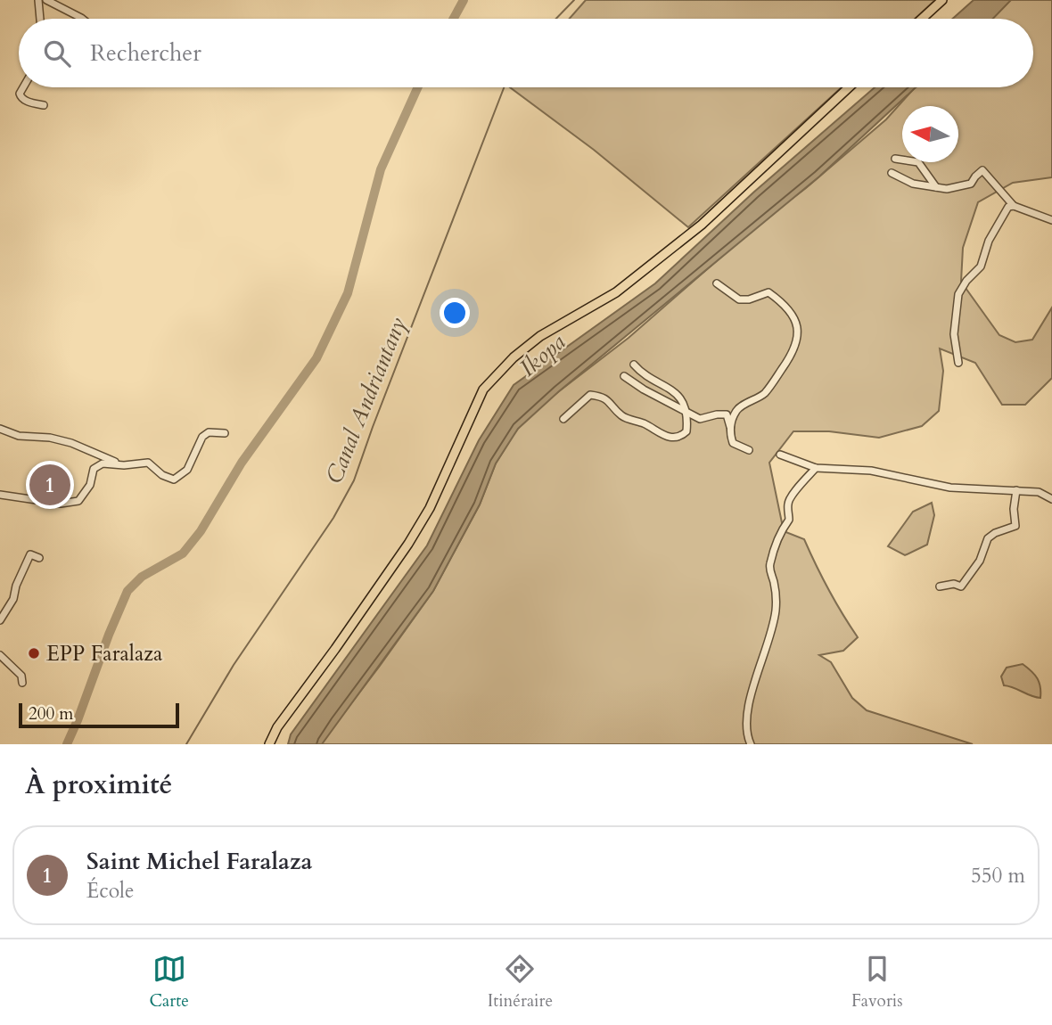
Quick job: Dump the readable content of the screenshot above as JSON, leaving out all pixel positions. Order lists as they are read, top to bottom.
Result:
{
  "water": ["Ikopa", "Canal Andriantany"],
  "places": ["EPP Faralaza"],
  "scale_bar": "200 m",
  "north": "left",
  "page": {
    "search": "Rechercher",
    "pins": "1",
    "scale": "200 m",
    "heading": "À proximité",
    "list": [
      {
        "mark": "1",
        "name": "Saint Michel Faralaza",
        "note": "École",
        "value": "550 m"
      }
    ],
    "nav": ["Carte", "Itinéraire", "Favoris"]
  }
}
